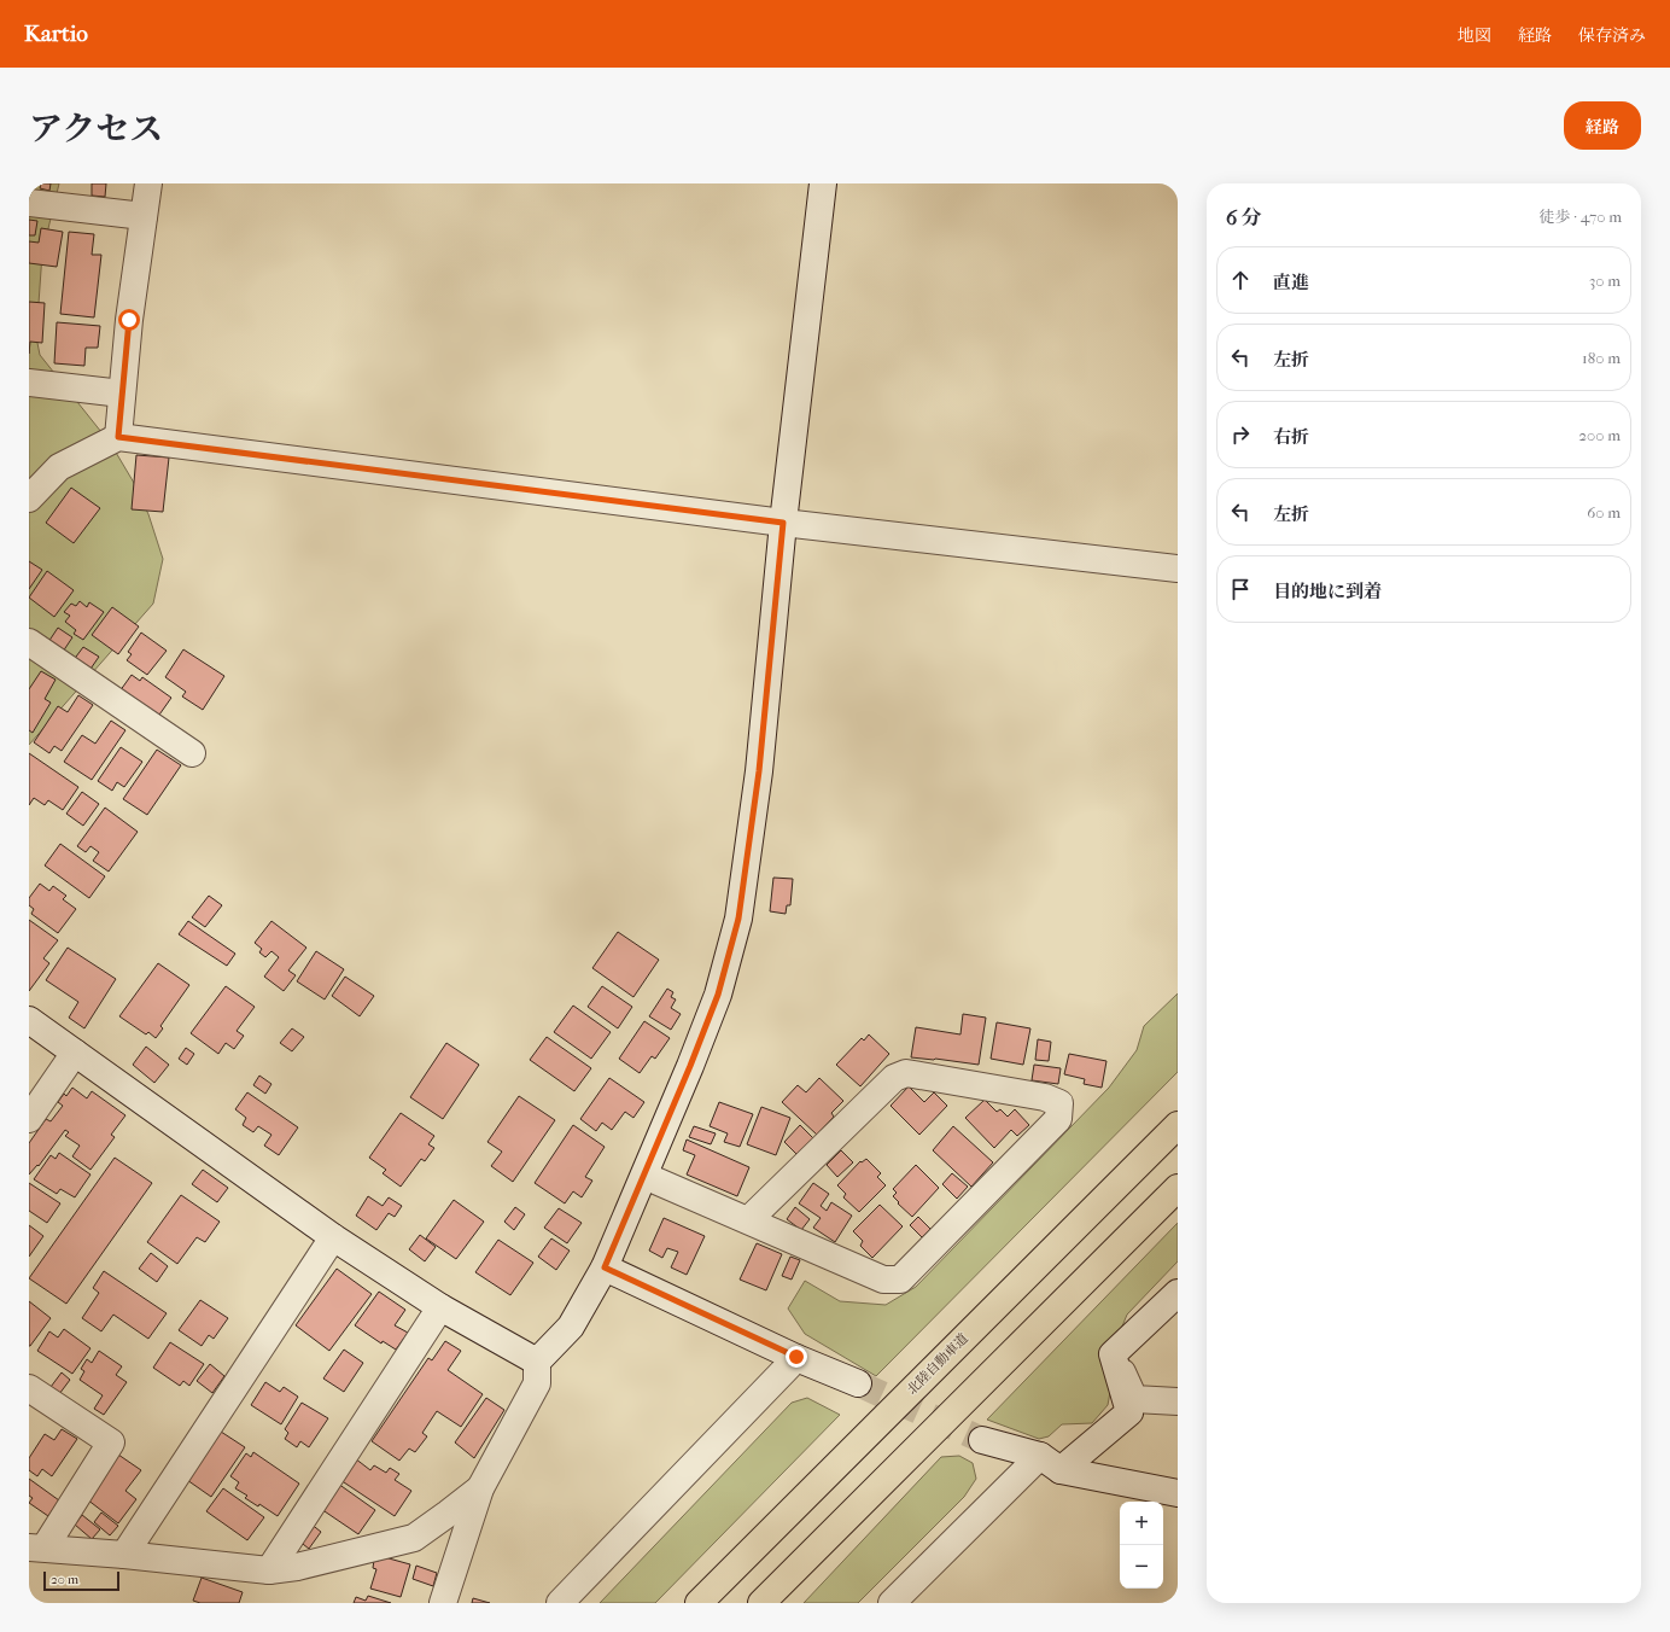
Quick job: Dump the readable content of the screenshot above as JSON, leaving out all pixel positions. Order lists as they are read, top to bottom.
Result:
{
  "streets": {
    "highway": ["北陸自動車道"]
  },
  "scale_bar": "20 m",
  "page": {
    "header": "Kartio",
    "nav": ["地図", "経路", "保存済み"],
    "title": "アクセス",
    "buttons": "経路",
    "heading": ["6 分", "徒歩 · 470 m"],
    "list": [
      ["直進", "30 m"],
      ["左折", "180 m"],
      ["右折", "200 m"],
      ["左折", "60 m"],
      "目的地に到着"
    ],
    "map_buttons": ["+", "−"],
    "scale": "20 m"
  }
}
